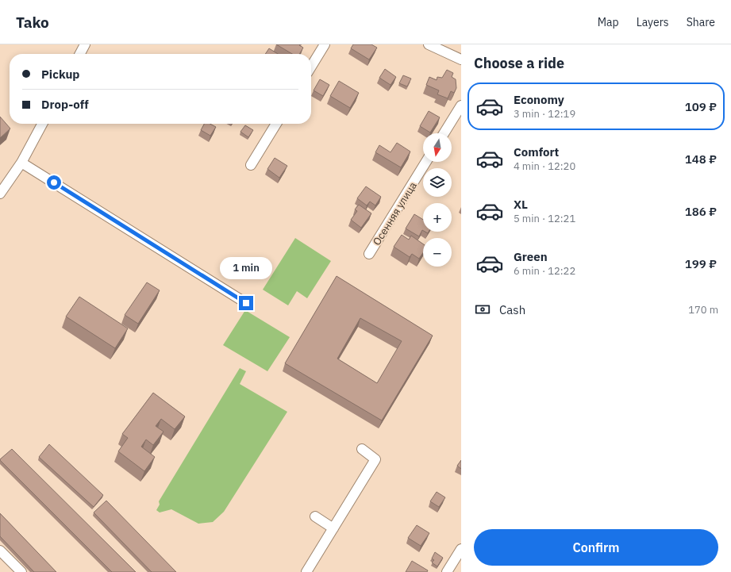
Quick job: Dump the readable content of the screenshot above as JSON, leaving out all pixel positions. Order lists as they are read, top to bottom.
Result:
{
  "streets": {
    "street": ["Осенняя улица"]
  },
  "north": "bottom",
  "page": {
    "header": "Tako",
    "nav": ["Map", "Layers", "Share"],
    "heading": "Choose a ride",
    "banner": ["Pickup", "Drop-off"],
    "list": [
      {
        "name": "Economy",
        "note": "3 min · 12:19",
        "value": "109 ₽"
      },
      {
        "name": "Comfort",
        "note": "4 min · 12:20",
        "value": "148 ₽"
      },
      {
        "name": "XL",
        "note": "5 min · 12:21",
        "value": "186 ₽"
      },
      {
        "name": "Green",
        "note": "6 min · 12:22",
        "value": "199 ₽"
      }
    ],
    "map_buttons": ["+", "−"],
    "bubble": "1 min",
    "pay": ["Cash", "170 m"],
    "buttons": "Confirm"
  }
}
